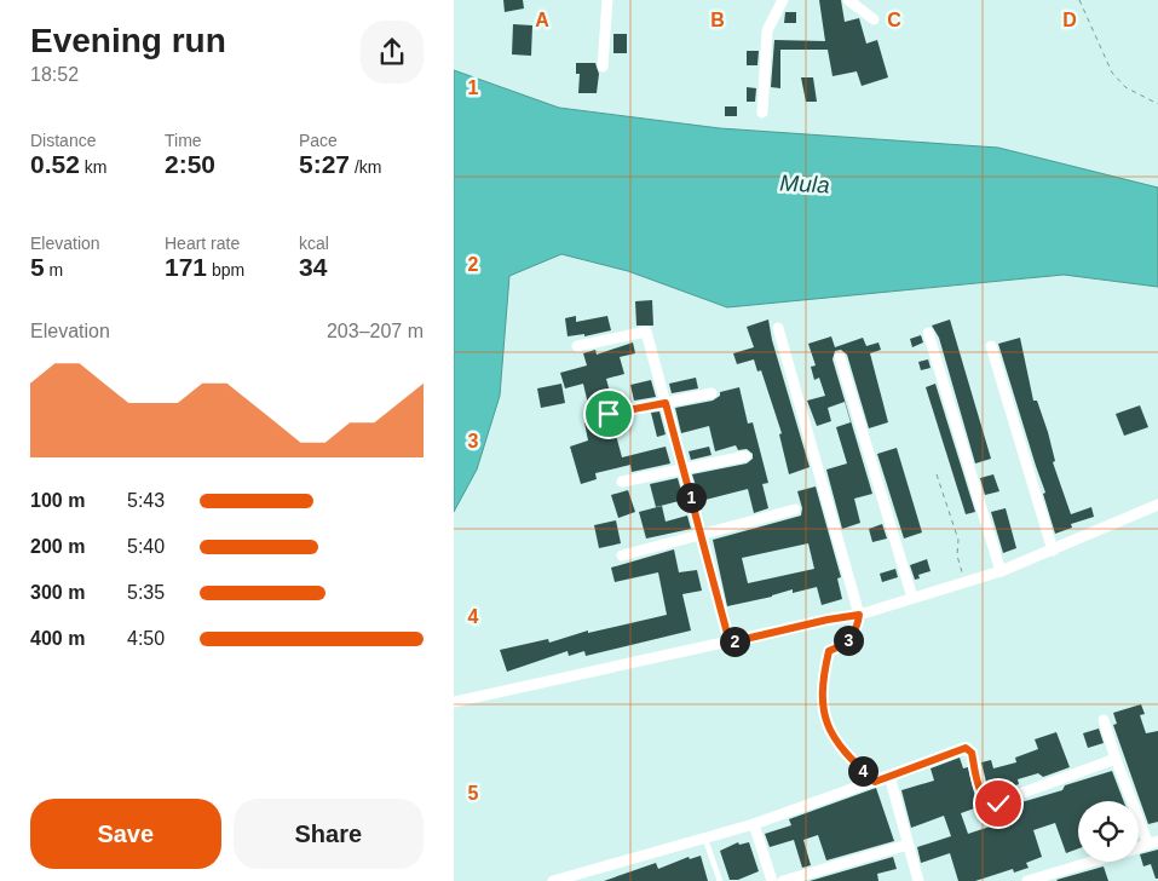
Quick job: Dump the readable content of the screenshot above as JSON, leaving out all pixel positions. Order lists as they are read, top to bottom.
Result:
{
  "water": ["Mula"],
  "page": {
    "heading": ["Evening run", "18:52"],
    "stats": [
      ["Distance", "0.52 km"],
      ["Time", "2:50"],
      ["Pace", "5:27 /km"],
      ["Elevation", "5 m"],
      ["Heart rate", "171 bpm"],
      ["kcal", "34"]
    ],
    "chart": ["Elevation", "203–207 m"],
    "list": [
      {
        "name": "100 m",
        "note": "5:43"
      },
      {
        "name": "200 m",
        "note": "5:40"
      },
      {
        "name": "300 m",
        "note": "5:35"
      },
      {
        "name": "400 m",
        "note": "4:50"
      }
    ],
    "pins": [
      "1",
      "3",
      "2",
      "4"
    ],
    "buttons": ["Save", "Share"]
  },
  "grid": {
    "columns": [
      "A",
      "B",
      "C",
      "D"
    ],
    "rows": [
      "1",
      "2",
      "3",
      "4",
      "5"
    ]
  }
}
